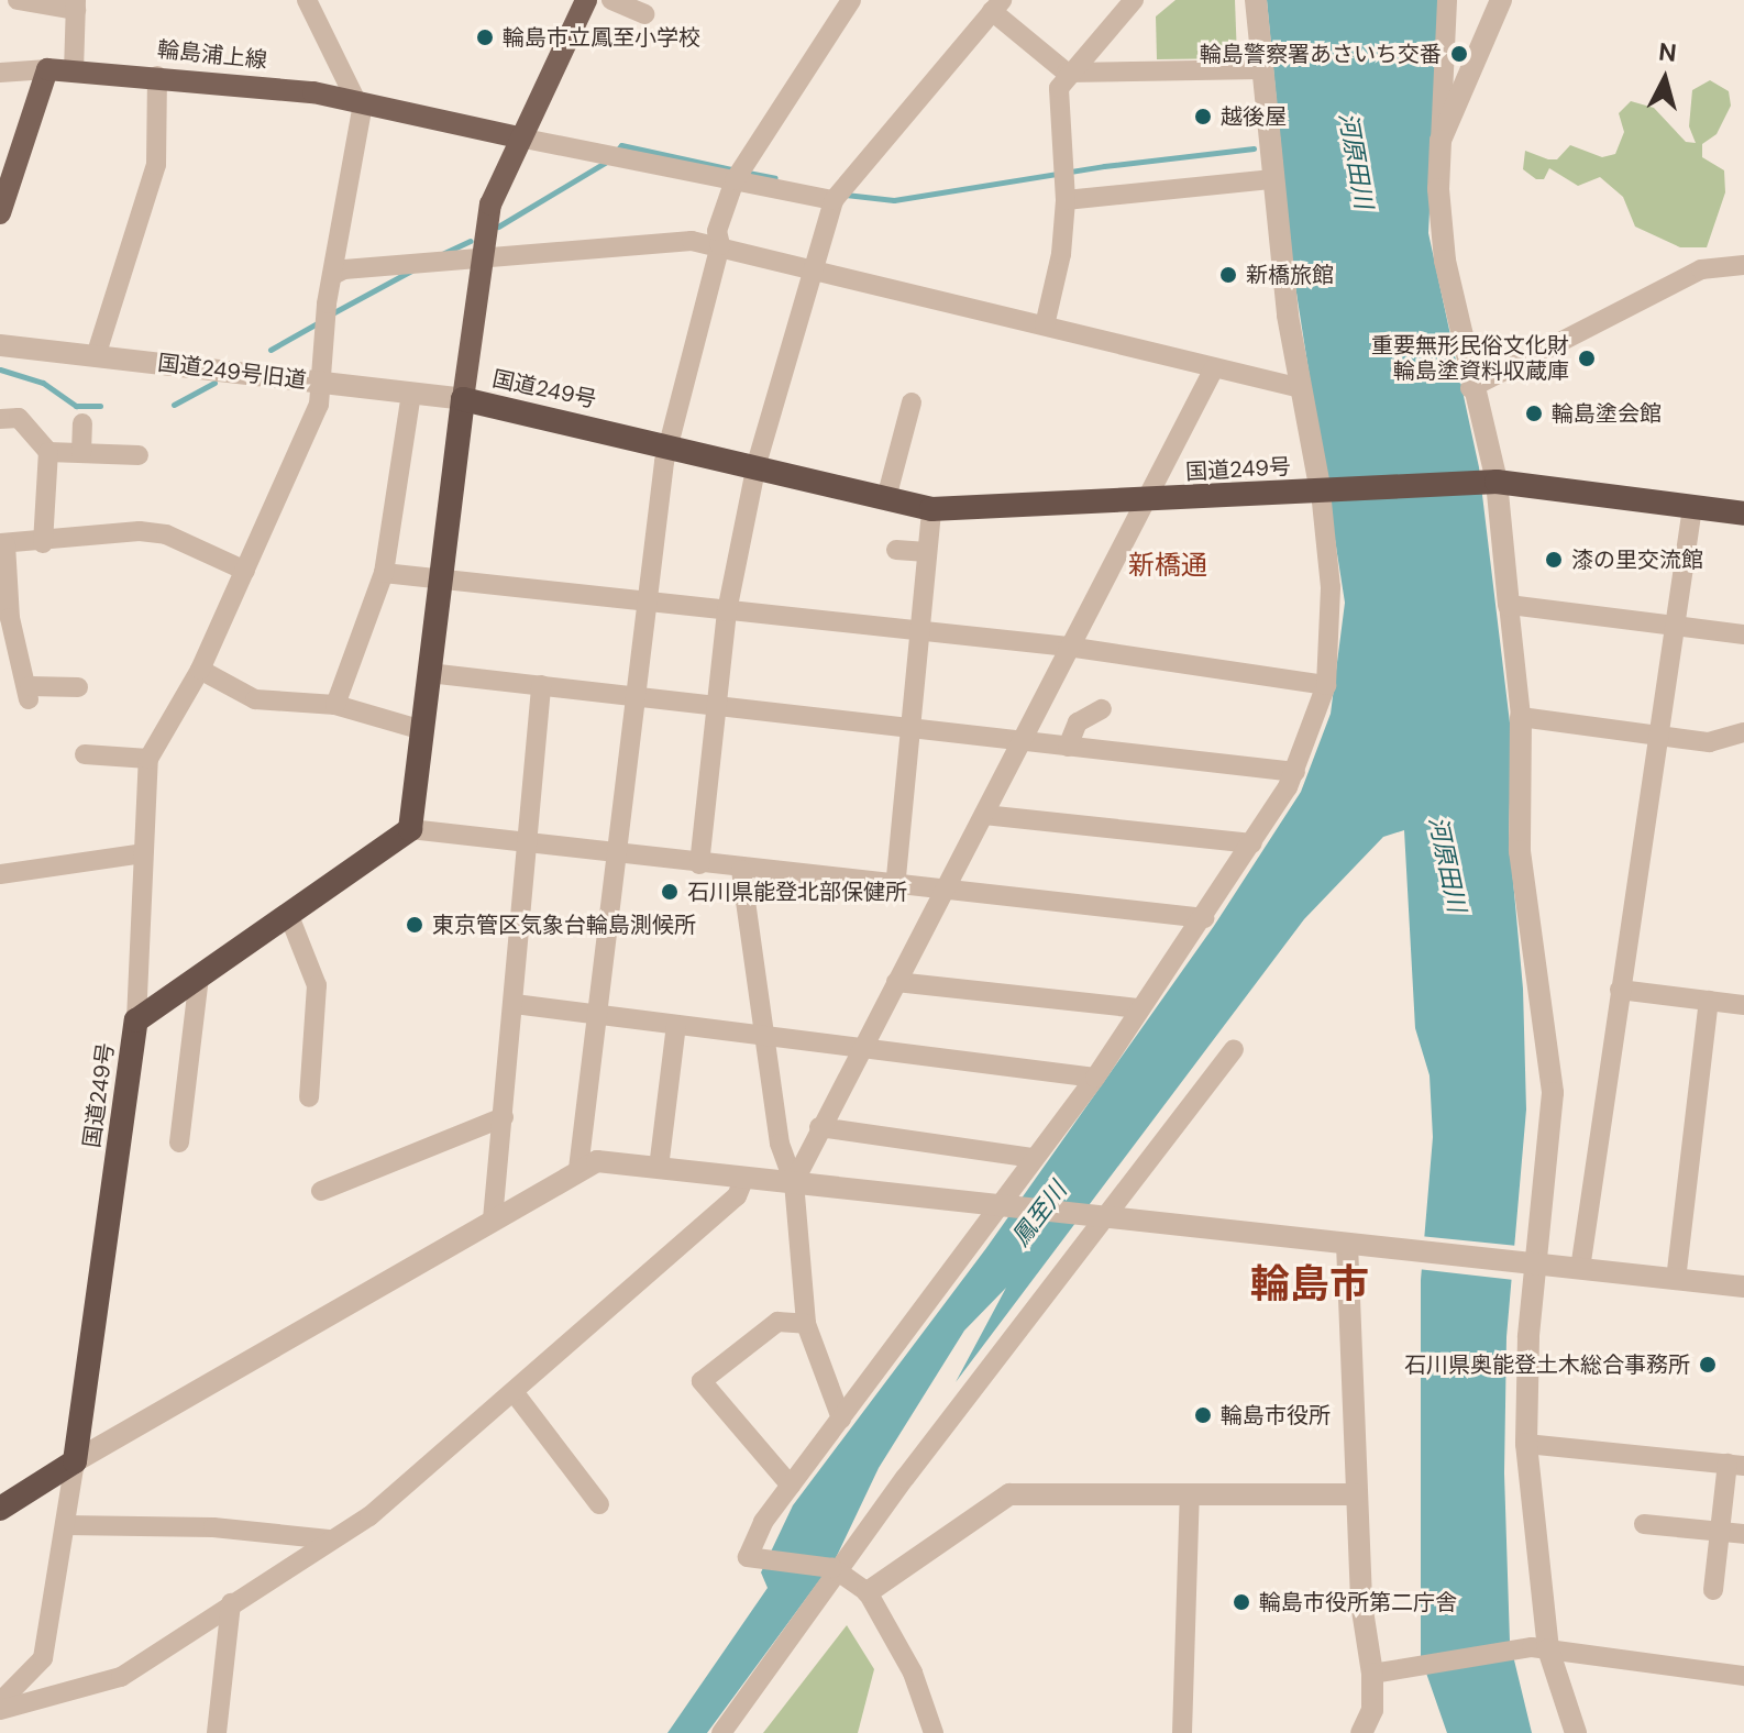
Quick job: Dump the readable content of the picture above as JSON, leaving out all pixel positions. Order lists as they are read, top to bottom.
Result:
{
  "streets": {
    "highway": ["国道249号"],
    "main road": ["輪島浦上線"],
    "street": ["国道249号旧道"]
  },
  "crossings": [
    ["国道249号旧道", "国道249号"]
  ],
  "districts": ["新橋通", "輪島市"],
  "water": ["河原田川", "鳳至川"],
  "places": [
    "輪島市立鳳至小学校",
    "輪島警察署あさいち交番",
    "越後屋",
    "新橋旅館",
    "重要無形民俗文化財 輪島塗資料収蔵庫",
    "輪島塗会館",
    "漆の里交流館",
    "石川県能登北部保健所",
    "東京管区気象台輪島測候所",
    "石川県奥能登土木総合事務所",
    "輪島市役所",
    "輪島市役所第二庁舎"
  ],
  "north": "top"
}
